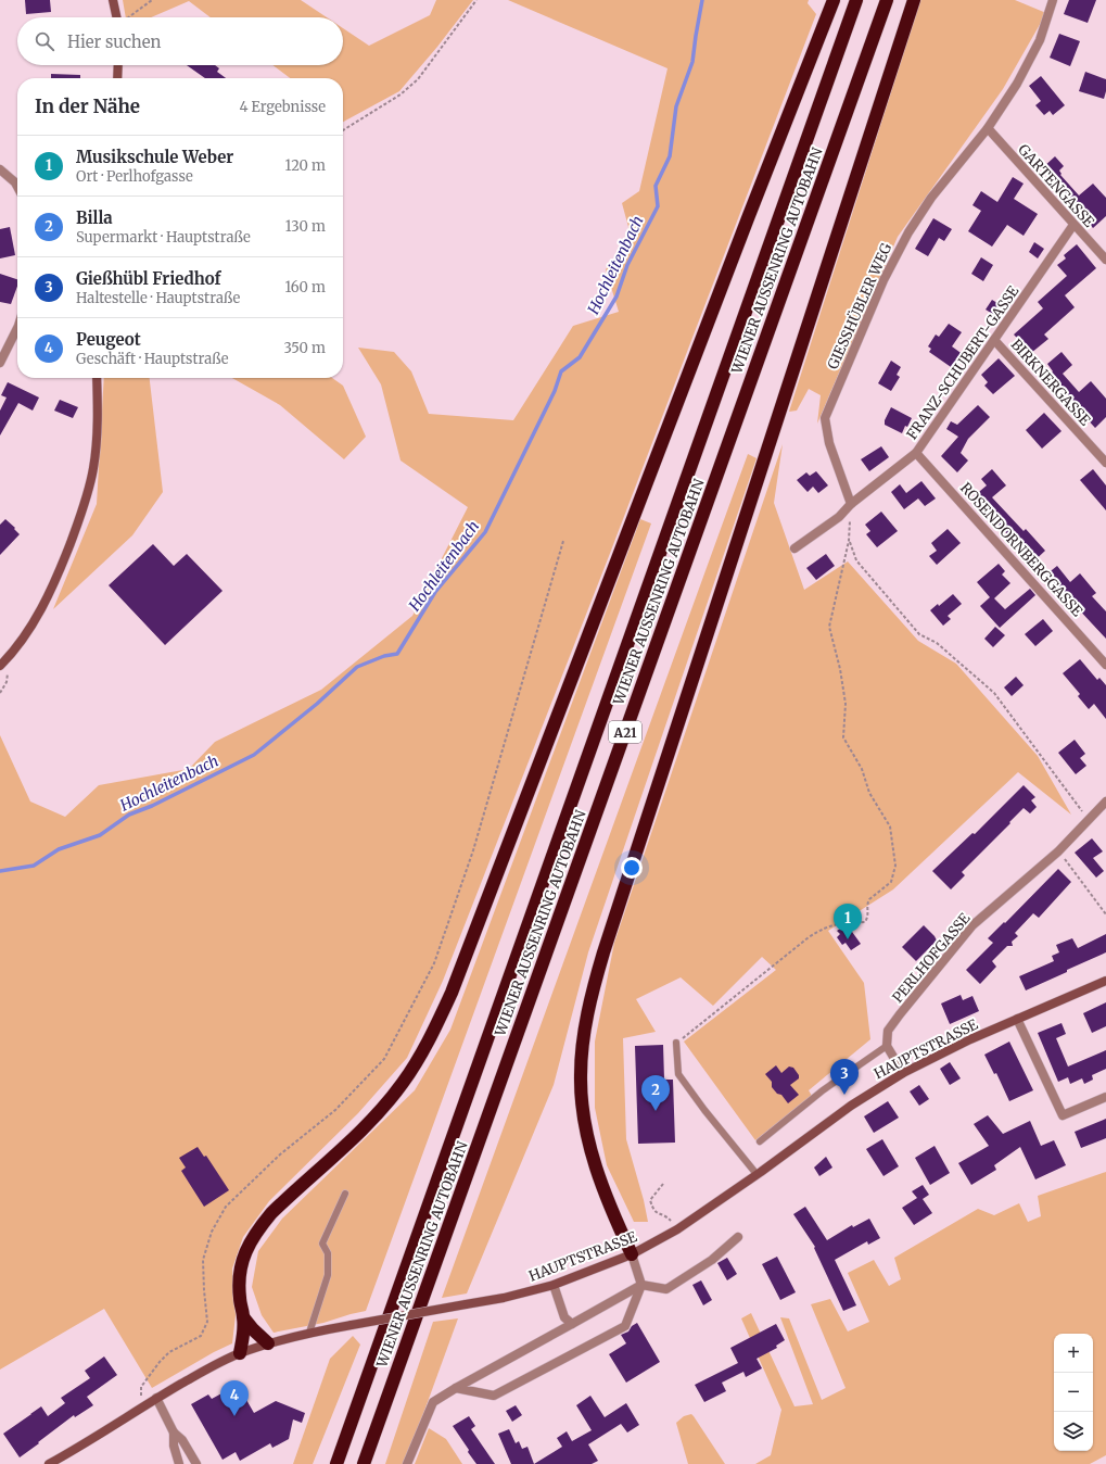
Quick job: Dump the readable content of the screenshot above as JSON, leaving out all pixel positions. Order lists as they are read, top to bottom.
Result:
{
  "streets": {
    "highway": ["WIENER AUSSENRING AUTOBAHN", "A21"],
    "main road": ["HAUPTSTRASSE"],
    "street": [
      "GARTENGASSE",
      "GIESSHÜBLER WEG",
      "FRANZ-SCHUBERT-GASSE",
      "BIRKNERGASSE",
      "ROSENDORNBERGGASSE",
      "PERLHOFGASSE"
    ]
  },
  "crossings": [
    ["GARTENGASSE", "GIESSHÜBLER WEG"],
    ["GARTENGASSE", "FRANZ-SCHUBERT-GASSE"],
    ["GIESSHÜBLER WEG", "FRANZ-SCHUBERT-GASSE"],
    ["FRANZ-SCHUBERT-GASSE", "BIRKNERGASSE"],
    ["FRANZ-SCHUBERT-GASSE", "ROSENDORNBERGGASSE"]
  ],
  "water": ["Hochleitenbach"],
  "page": {
    "search": "Hier suchen",
    "heading": ["In der Nähe", "4 Ergebnisse"],
    "list": [
      {
        "mark": "1",
        "name": "Musikschule Weber",
        "note": "Ort · Perlhofgasse",
        "value": "120 m"
      },
      {
        "mark": "2",
        "name": "Billa",
        "note": "Supermarkt · Hauptstraße",
        "value": "130 m"
      },
      {
        "mark": "3",
        "name": "Gießhübl Friedhof",
        "note": "Haltestelle · Hauptstraße",
        "value": "160 m"
      },
      {
        "mark": "4",
        "name": "Peugeot",
        "note": "Geschäft · Hauptstraße",
        "value": "350 m"
      }
    ],
    "pins": [
      "1",
      "3",
      "2",
      "4"
    ],
    "map_buttons": ["+", "−"]
  }
}
